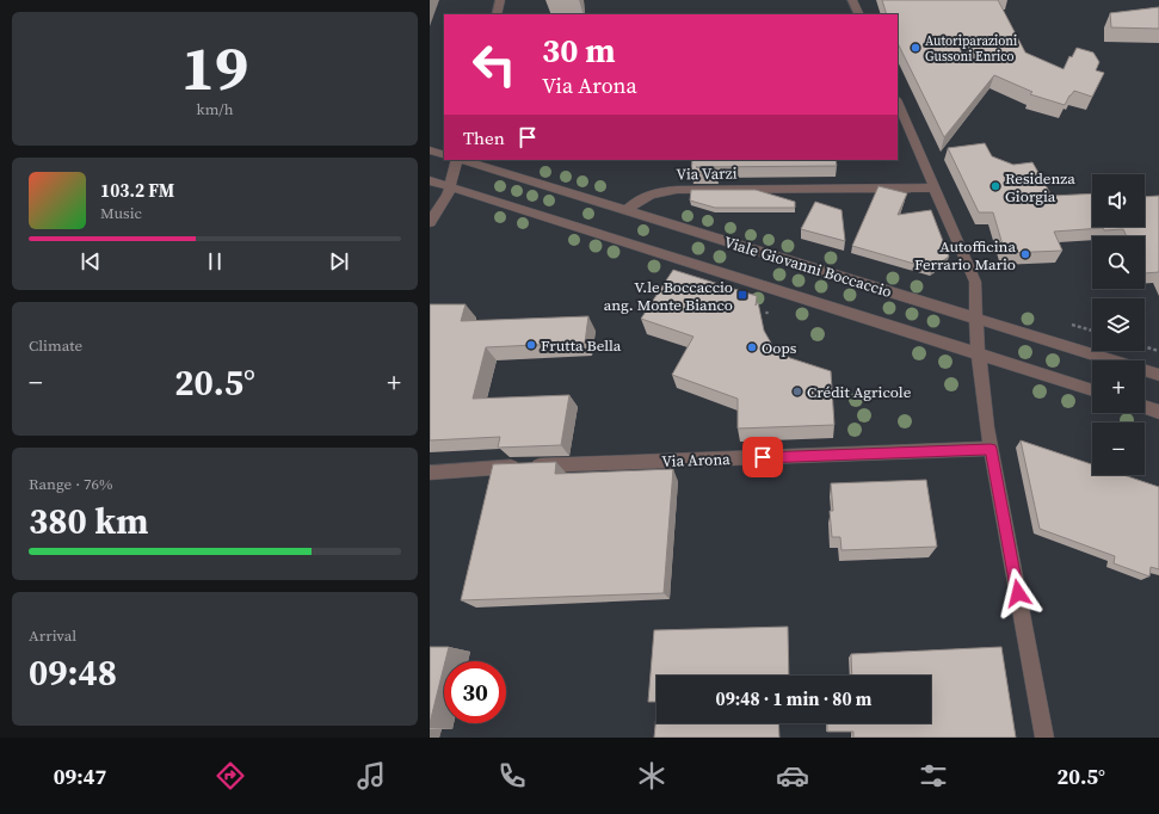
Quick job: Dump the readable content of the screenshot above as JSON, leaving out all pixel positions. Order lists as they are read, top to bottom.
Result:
{
  "streets": {
    "street": ["Via Varzi", "Viale Giovanni Boccaccio", "Via Arona"]
  },
  "crossings": [
    ["Via Varzi", "Viale Giovanni Boccaccio"]
  ],
  "places": {
    "other": [
      "Autoriparazioni Gussoni Enrico",
      "Residenza Giorgia",
      "Autofficina Ferrario Mario",
      "Frutta Bella",
      "Oops",
      "Crédit Agricole"
    ],
    "transit": ["V.le Boccaccio ang. Monte Bianco"]
  },
  "page": {
    "tile": [
      ["19", "km/h"],
      "Climate",
      ["Range · 76%", "380 km"],
      ["Arrival", "09:48"]
    ],
    "turn": ["30 m", "Via Arona"],
    "then": "Then",
    "song": ["103.2 FM", "Music"],
    "map_buttons": ["+", "−"],
    "heat": ["−", "20.5°", "+"],
    "limit": "30",
    "trip": "09:48 · 1 min · 80 m",
    "tabs": ["09:47", "20.5°"]
  }
}
